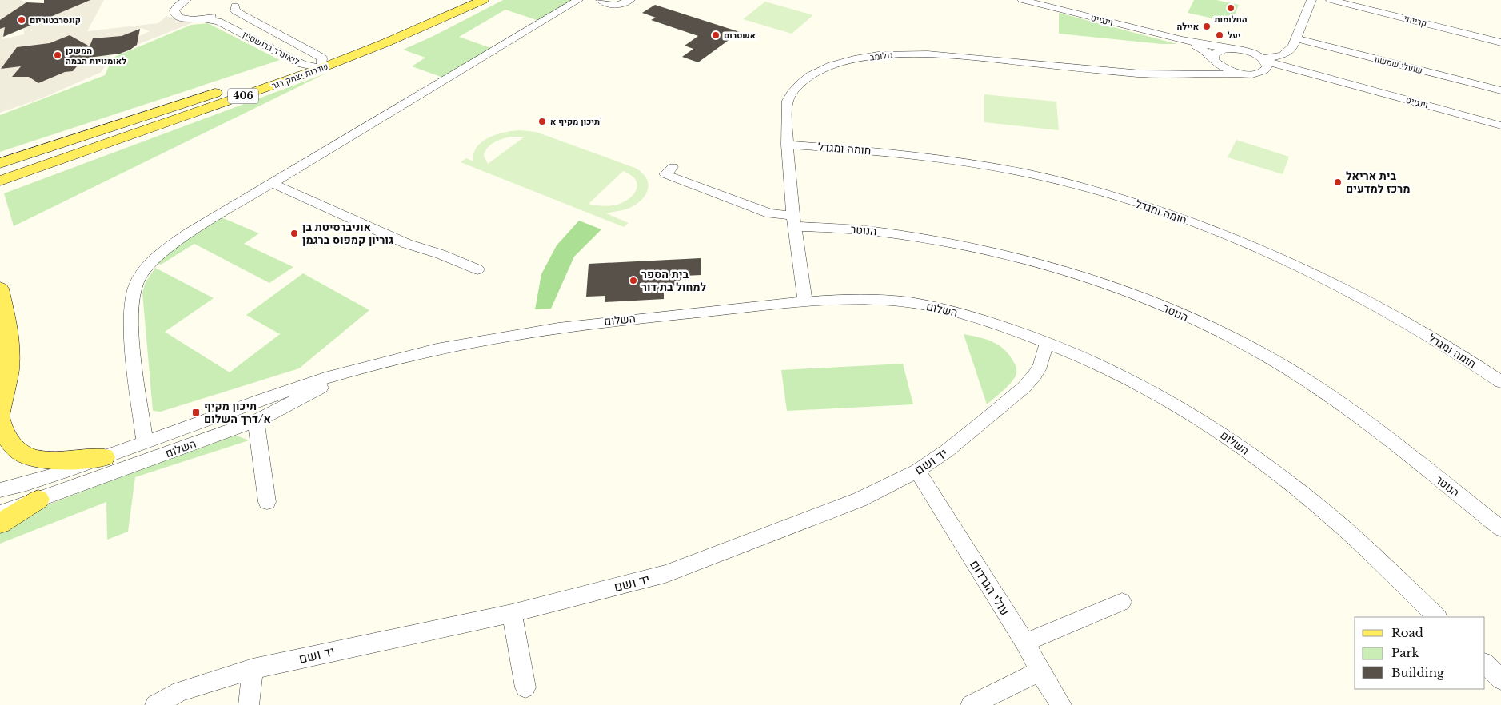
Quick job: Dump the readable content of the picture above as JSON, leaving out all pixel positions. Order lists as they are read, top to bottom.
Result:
{
  "streets": {
    "main road": ["שדרות יצחק רגר", "406"],
    "street": [
      "וינגייט",
      "קרייתי",
      "ליאונרד ברנשטיין",
      "גולומב",
      "שועלי שמשון",
      "חומה ומגדל",
      "הנוטר",
      "השלום",
      "יד ושם",
      "עולי הגרדום"
    ]
  },
  "crossings": [
    ["ליאונרד ברנשטיין", "שדרות יצחק רגר"],
    ["גולומב", "חומה ומגדל"],
    ["גולומב", "הנוטר"],
    ["גולומב", "השלום"],
    ["השלום", "יד ושם"],
    ["יד ושם", "עולי הגרדום"]
  ],
  "places": {
    "other": [
      "החלומות",
      "קונסרבטוריום",
      "איילה",
      "אשטרום",
      "יעל",
      "המשכן לאומנויות הבמה",
      "תיכון מקיף א'",
      "בית אריאל מרכז למדעים",
      "אוניברסיטת בן גוריון קמפוס ברגמן",
      "בית הספר למחול בת דור"
    ],
    "transit": ["תיכון מקיף א/דרך השלום"]
  },
  "legend": ["Road", "Park", "Building"]
}
